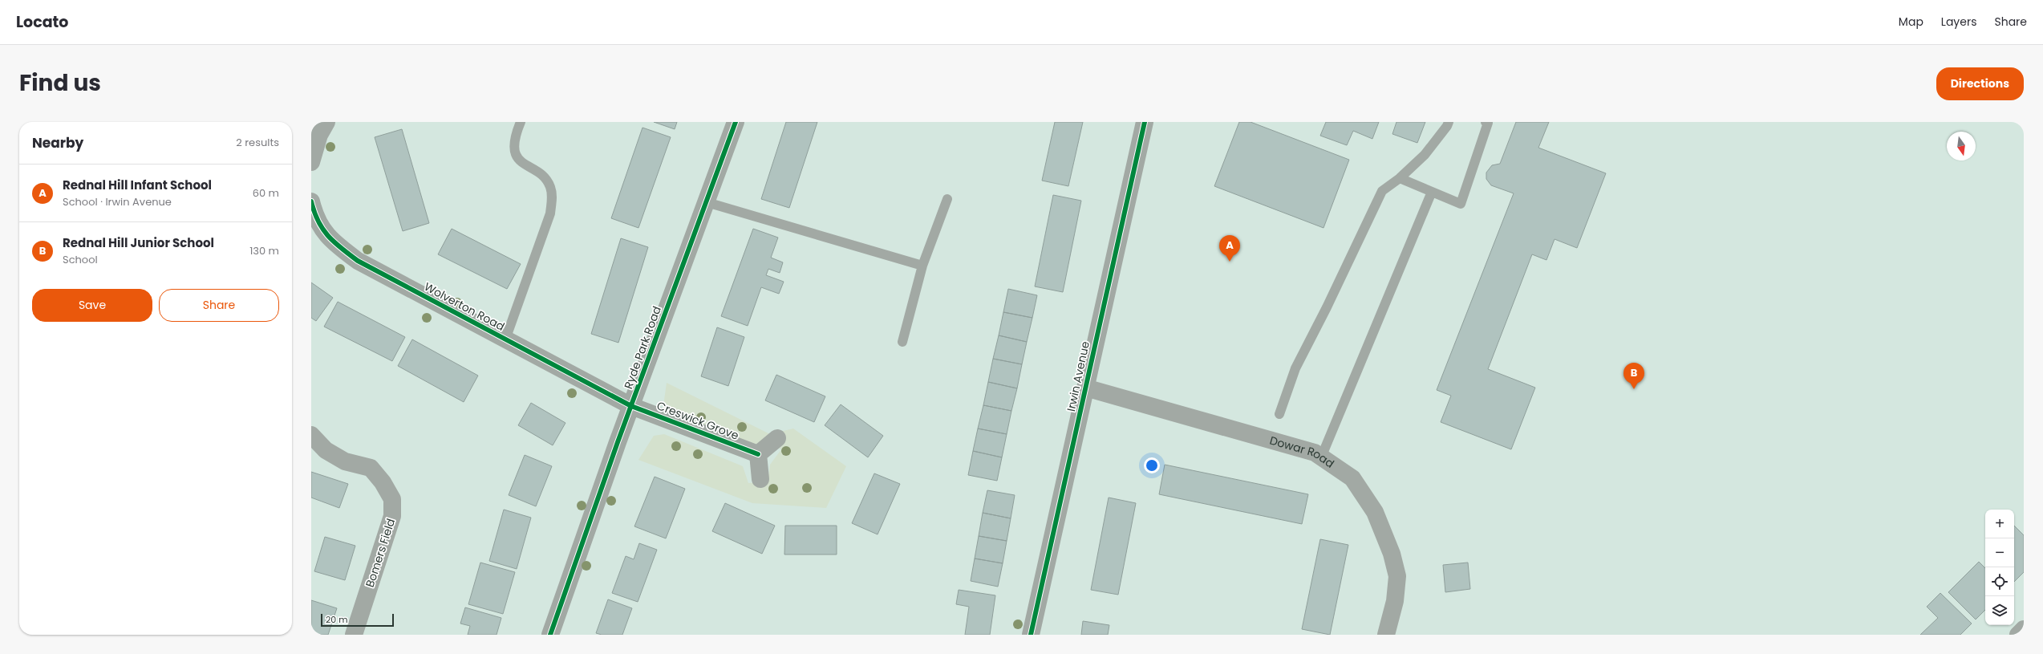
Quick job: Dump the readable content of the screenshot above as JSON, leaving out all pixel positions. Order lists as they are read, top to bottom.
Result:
{
  "streets": {
    "street": [
      "Wolverton Road",
      "Ryde Park Road",
      "Irwin Avenue",
      "Creswick Grove",
      "Dowar Road",
      "Bomers Field"
    ]
  },
  "crossings": [
    ["Wolverton Road", "Ryde Park Road"],
    ["Wolverton Road", "Creswick Grove"],
    ["Ryde Park Road", "Creswick Grove"],
    ["Irwin Avenue", "Dowar Road"]
  ],
  "scale_bar": "20 m",
  "north": "bottom",
  "page": {
    "header": "Locato",
    "nav": ["Map", "Layers", "Share"],
    "title": "Find us",
    "buttons": [
      "Directions",
      ["Save", "Share"]
    ],
    "heading": ["Nearby", "2 results"],
    "list": [
      {
        "mark": "A",
        "name": "Rednal Hill Infant School",
        "note": "School · Irwin Avenue",
        "value": "60 m"
      },
      {
        "mark": "B",
        "name": "Rednal Hill Junior School",
        "note": "School",
        "value": "130 m"
      }
    ],
    "pins": ["A", "B"],
    "map_buttons": ["+", "−"],
    "scale": "20 m"
  }
}
